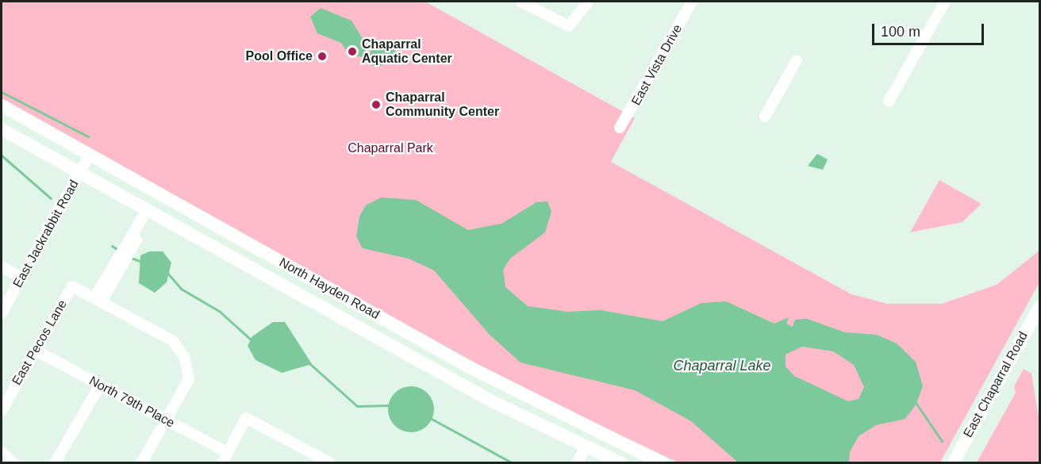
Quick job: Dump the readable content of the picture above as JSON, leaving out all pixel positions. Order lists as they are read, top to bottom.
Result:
{
  "streets": {
    "main road": ["North Hayden Road", "East Chaparral Road"],
    "street": [
      "East Vista Drive",
      "East Jackrabbit Road",
      "East Pecos Lane",
      "North 79th Place"
    ]
  },
  "crossings": [
    ["East Jackrabbit Road", "North Hayden Road"],
    ["East Pecos Lane", "North 79th Place"]
  ],
  "water": ["Chaparral Lake"],
  "parks": ["Chaparral Park"],
  "places": ["Chaparral Aquatic Center", "Pool Office", "Chaparral Community Center"],
  "scale_bar": "100 m"
}
